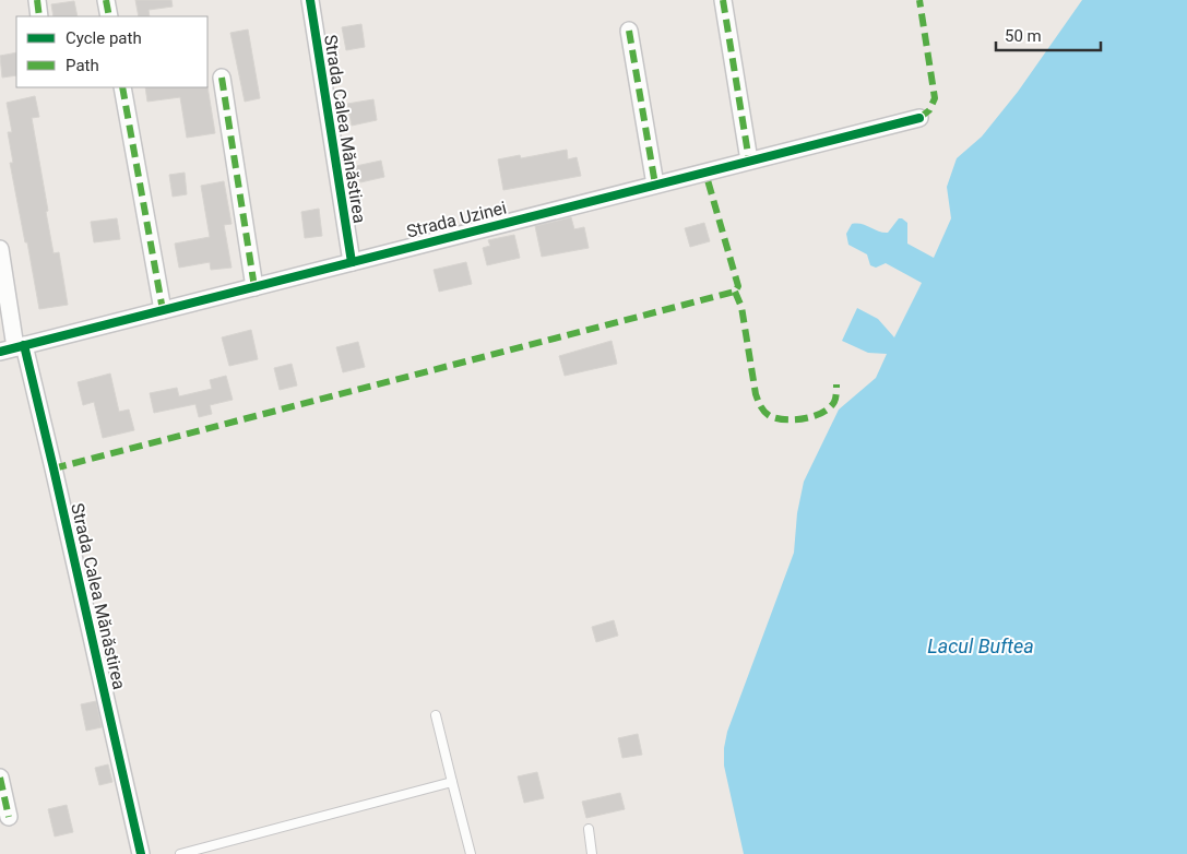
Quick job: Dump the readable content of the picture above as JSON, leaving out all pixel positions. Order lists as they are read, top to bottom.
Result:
{
  "streets": {
    "street": ["Strada Calea Mănăstirea", "Strada Uzinei"]
  },
  "crossings": [
    ["Strada Calea Mănăstirea", "Strada Uzinei"]
  ],
  "water": ["Lacul Buftea"],
  "legend": ["Cycle path", "Path"],
  "scale_bar": "50 m"
}
